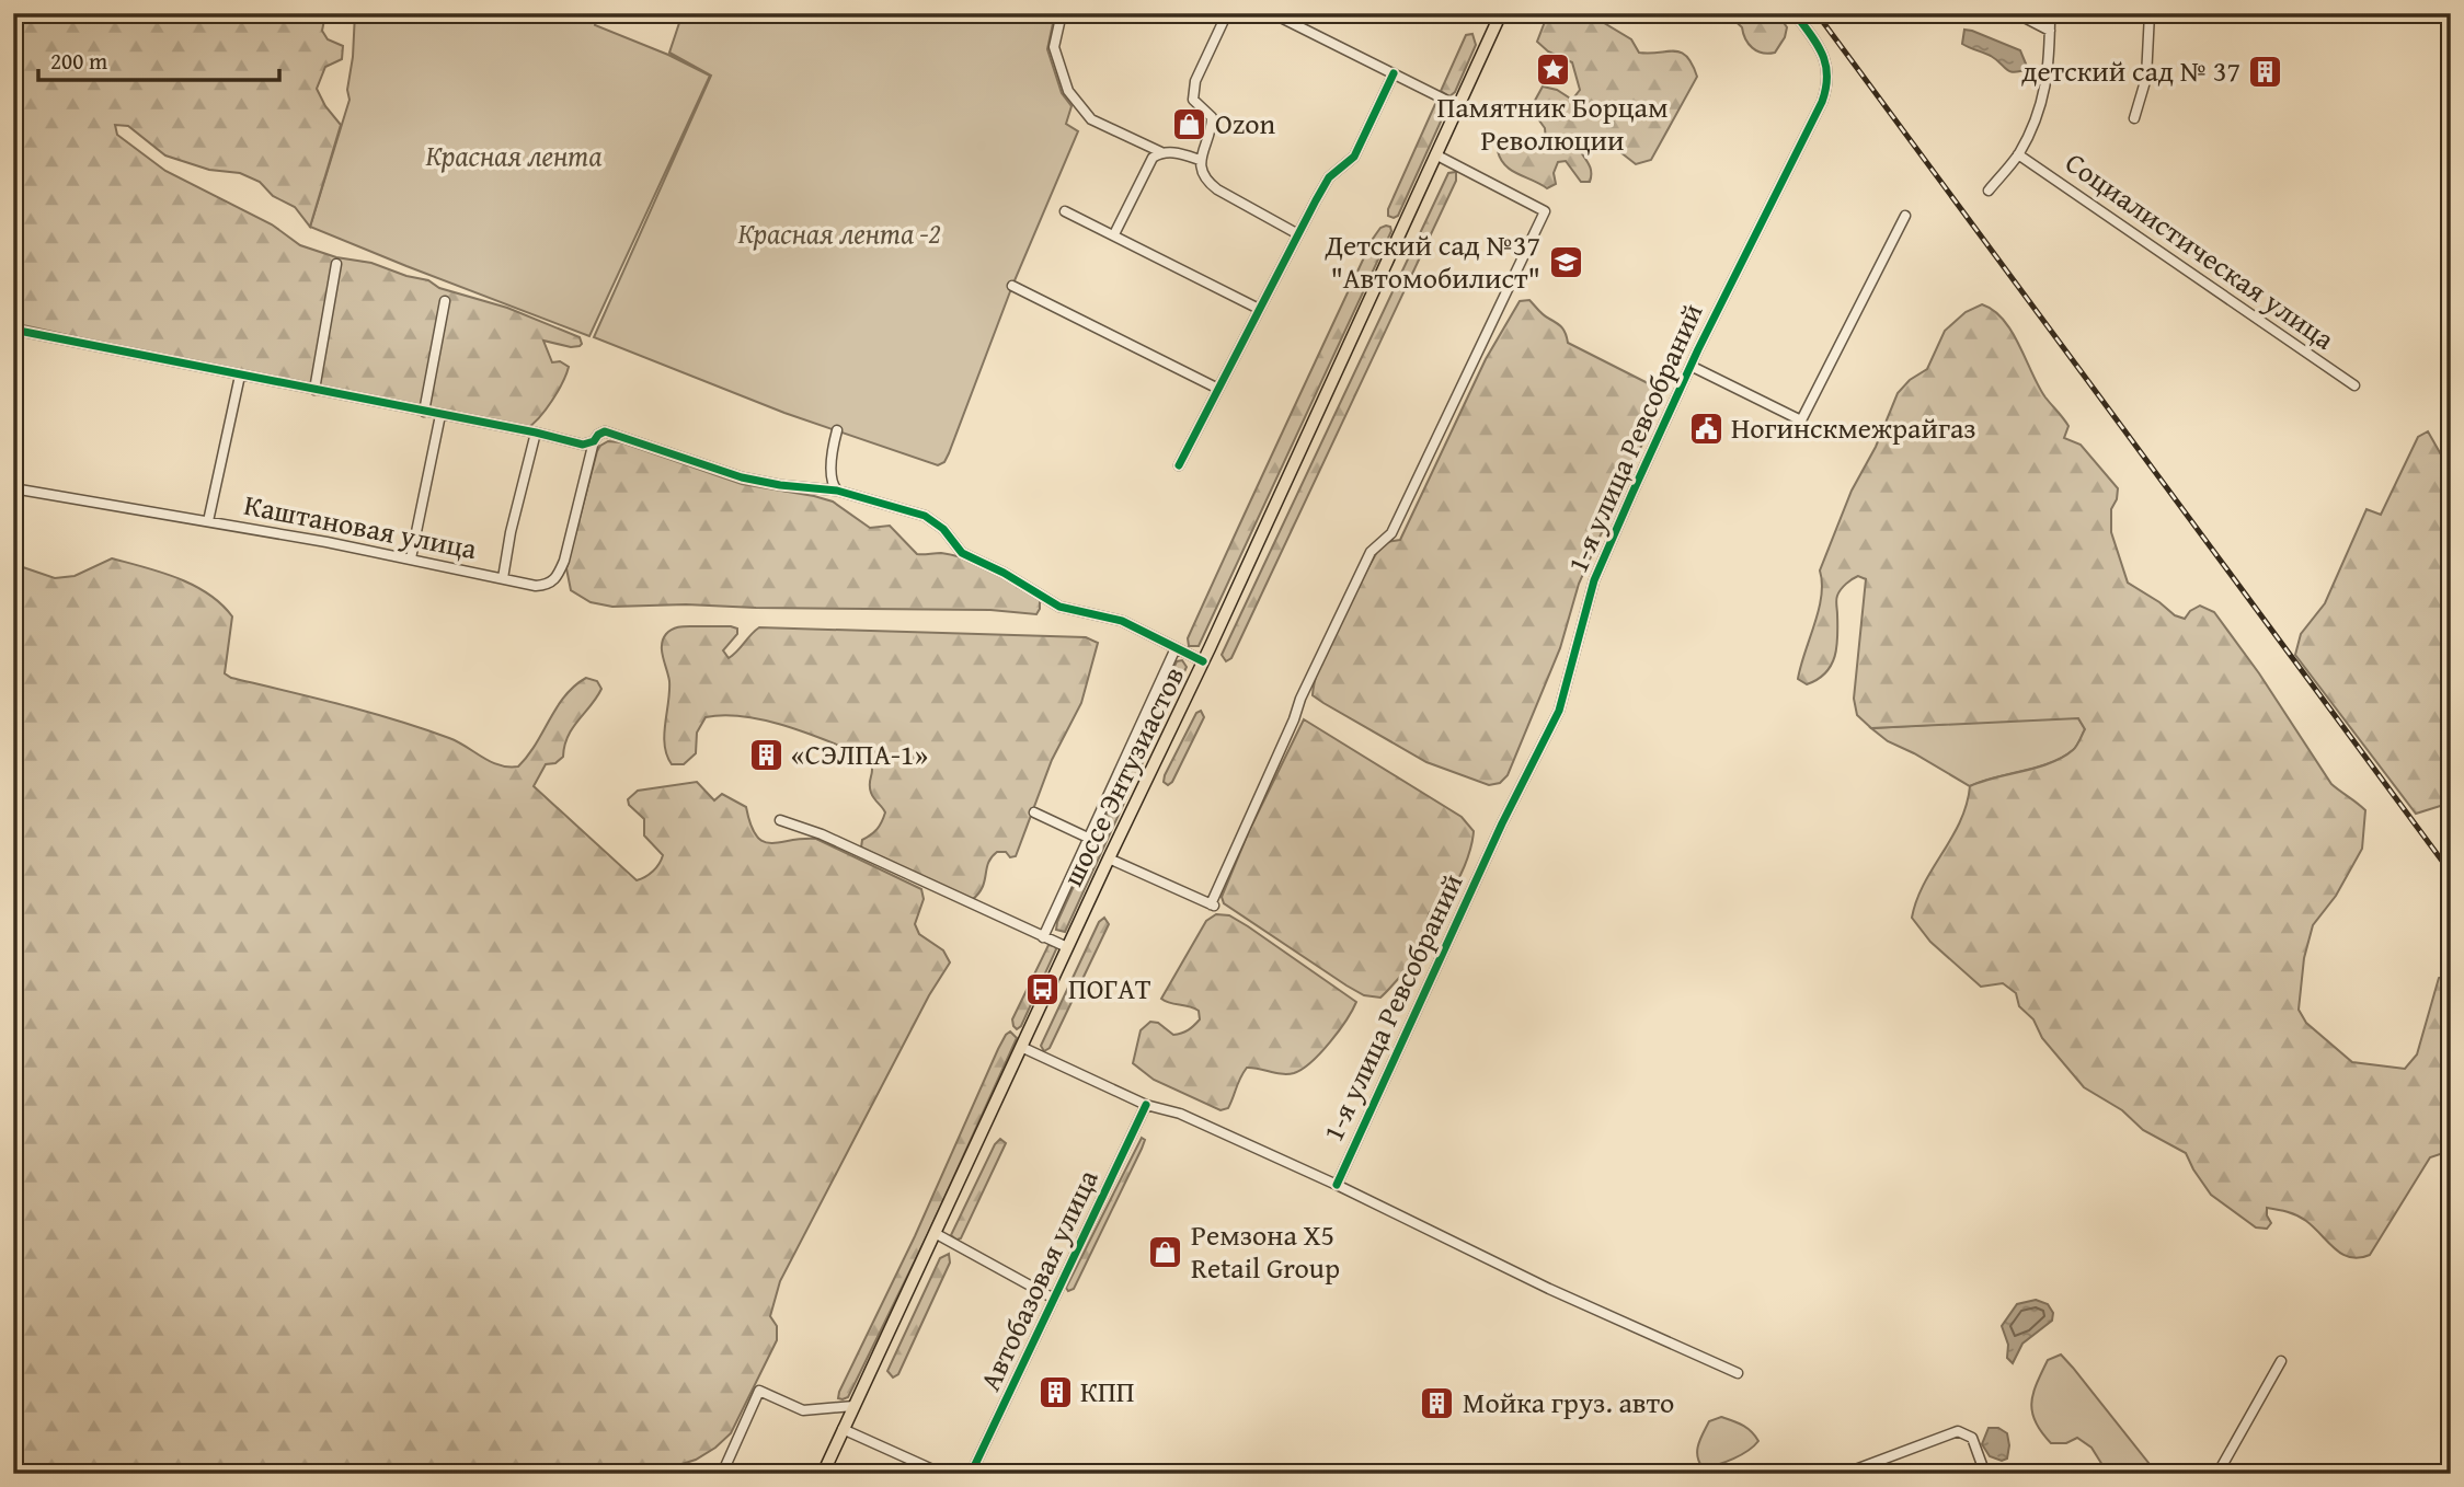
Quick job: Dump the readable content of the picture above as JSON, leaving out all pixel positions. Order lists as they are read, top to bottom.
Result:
{
  "streets": {
    "main road": ["шоссе Энтузиастов"],
    "street": [
      "Социалистическая улица",
      "1-я улица Ревсобраний",
      "Каштановая улица",
      "Автобазовая улица"
    ]
  },
  "crossings": [
    ["1-я улица Ревсобраний", "шоссе Энтузиастов"],
    ["1-я улица Ревсобраний", "Автобазовая улица"]
  ],
  "parks": ["Красная лента", "Красная лента -2"],
  "places": {
    "place": ["Памятник Борцам Революции"],
    "building": [
      "детский сад № 37",
      "«СЭЛПА-1»",
      "КПП",
      "Мойка груз. авто"
    ],
    "shop": ["Ozon", "Ремзона X5 Retail Group"],
    "school or university": ["Детский сад №37 \"Автомобилист\""],
    "public building": ["Ногинскмежрайгаз"],
    "bus stop": ["ПОГАТ"]
  },
  "scale_bar": "200 m"
}
